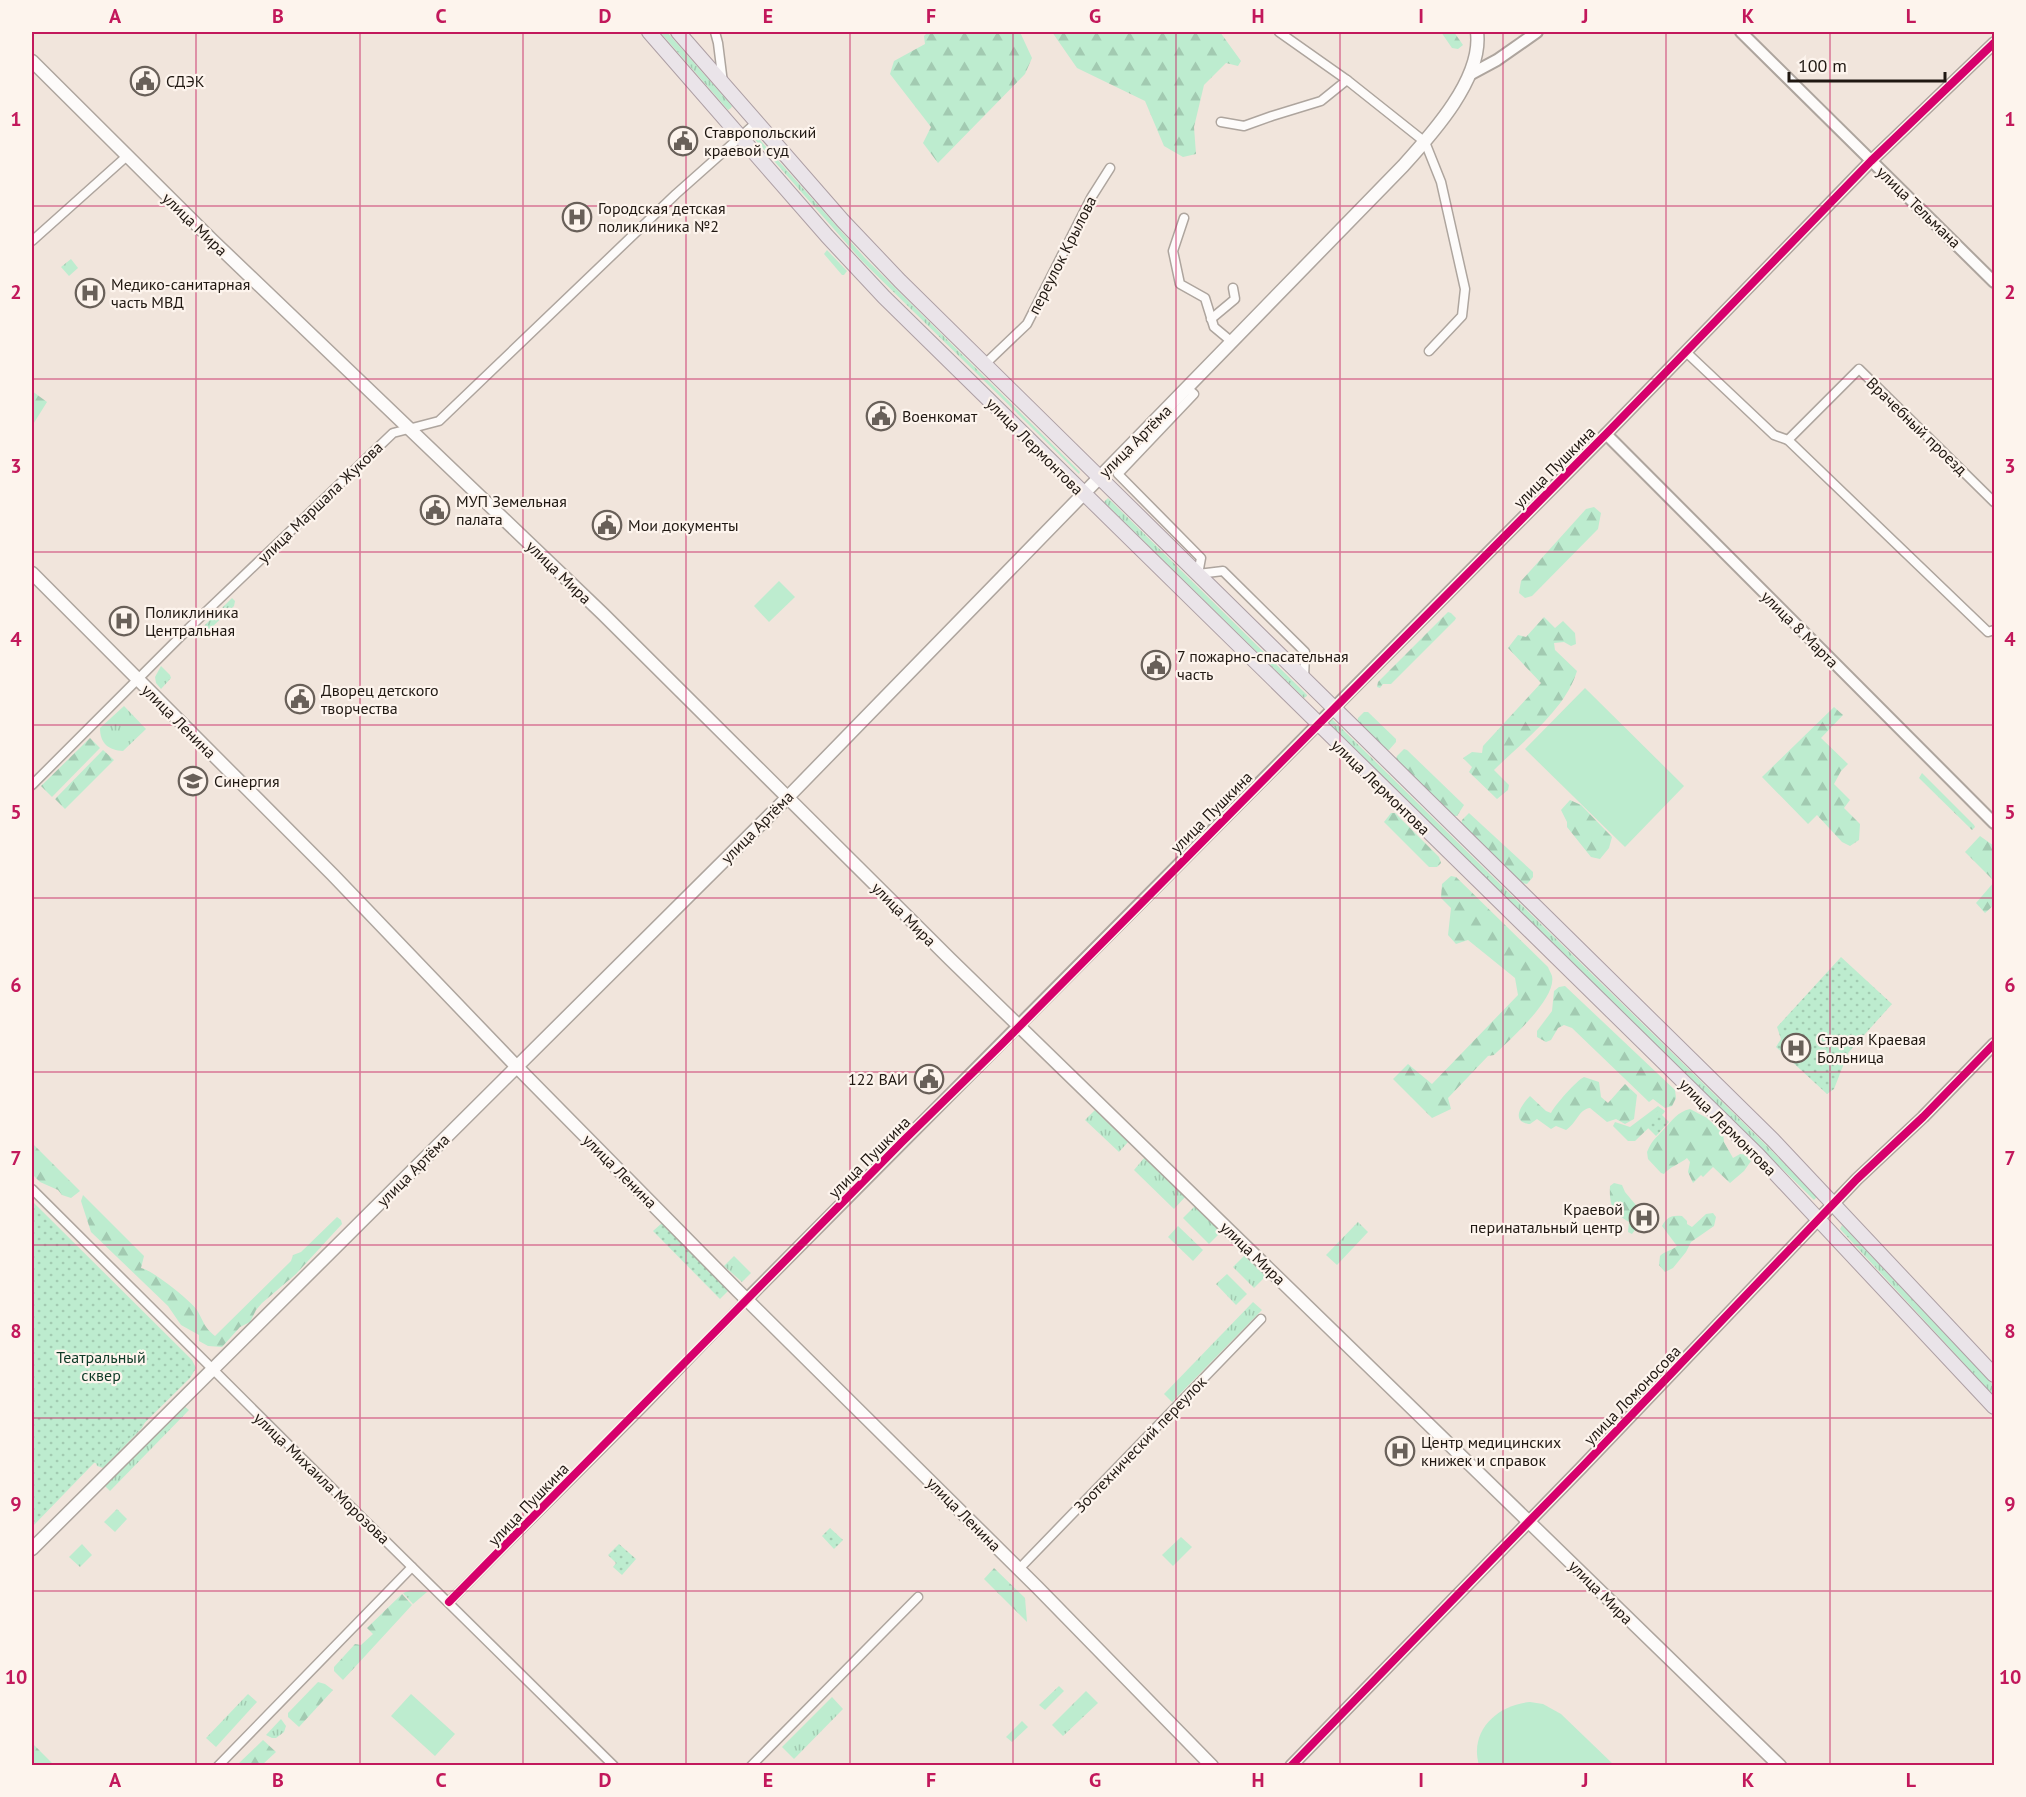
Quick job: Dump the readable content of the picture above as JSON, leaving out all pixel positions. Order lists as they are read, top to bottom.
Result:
{
  "streets": {
    "main road": [
      "улица Мира",
      "улица Артёма",
      "улица Лермонтова",
      "улица Ленина"
    ],
    "street": [
      "улица Тельмана",
      "переулок Крылова",
      "Врачебный проезд",
      "улица Пушкина",
      "улица Маршала Жукова",
      "улица 8 Марта",
      "улица Ломоносова",
      "Зоотехнический переулок",
      "улица Михаила Морозова"
    ]
  },
  "crossings": [
    ["улица Тельмана", "улица Пушкина"],
    ["улица Мира", "улица Артёма"],
    ["улица Мира", "улица Пушкина"],
    ["улица Мира", "улица Маршала Жукова"],
    ["улица Мира", "улица Ломоносова"],
    ["переулок Крылова", "улица Лермонтова"],
    ["улица Артёма", "улица Лермонтова"],
    ["улица Артёма", "улица Ленина"],
    ["улица Артёма", "улица Михаила Морозова"],
    ["улица Лермонтова", "улица Пушкина"],
    ["улица Лермонтова", "улица Маршала Жукова"],
    ["улица Лермонтова", "улица Ломоносова"],
    ["улица Пушкина", "улица 8 Марта"],
    ["улица Пушкина", "улица Ленина"],
    ["улица Пушкина", "улица Михаила Морозова"],
    ["улица Маршала Жукова", "улица Ленина"],
    ["улица Ленина", "Зоотехнический переулок"]
  ],
  "parks": ["Театральный сквер"],
  "places": {
    "public building": [
      "СДЭК",
      "Ставропольский краевой суд",
      "Военкомат",
      "МУП Земельная палата",
      "Мои документы",
      "7 пожарно-спасательная часть",
      "Дворец детского творчества",
      "122 ВАИ"
    ],
    "hospital": [
      "Городская детская поликлиника №2",
      "Медико-санитарная часть МВД",
      "Поликлиника Центральная",
      "Старая Краевая Больница",
      "Краевой перинатальный центр",
      "Центр медицинских книжек и справок"
    ],
    "school or university": ["Синергия"]
  },
  "scale_bar": "100 m",
  "grid": {
    "columns": [
      "A",
      "B",
      "C",
      "D",
      "E",
      "F",
      "G",
      "H",
      "I",
      "J",
      "K",
      "L"
    ],
    "rows": [
      "1",
      "2",
      "3",
      "4",
      "5",
      "6",
      "7",
      "8",
      "9",
      "10"
    ]
  }
}
